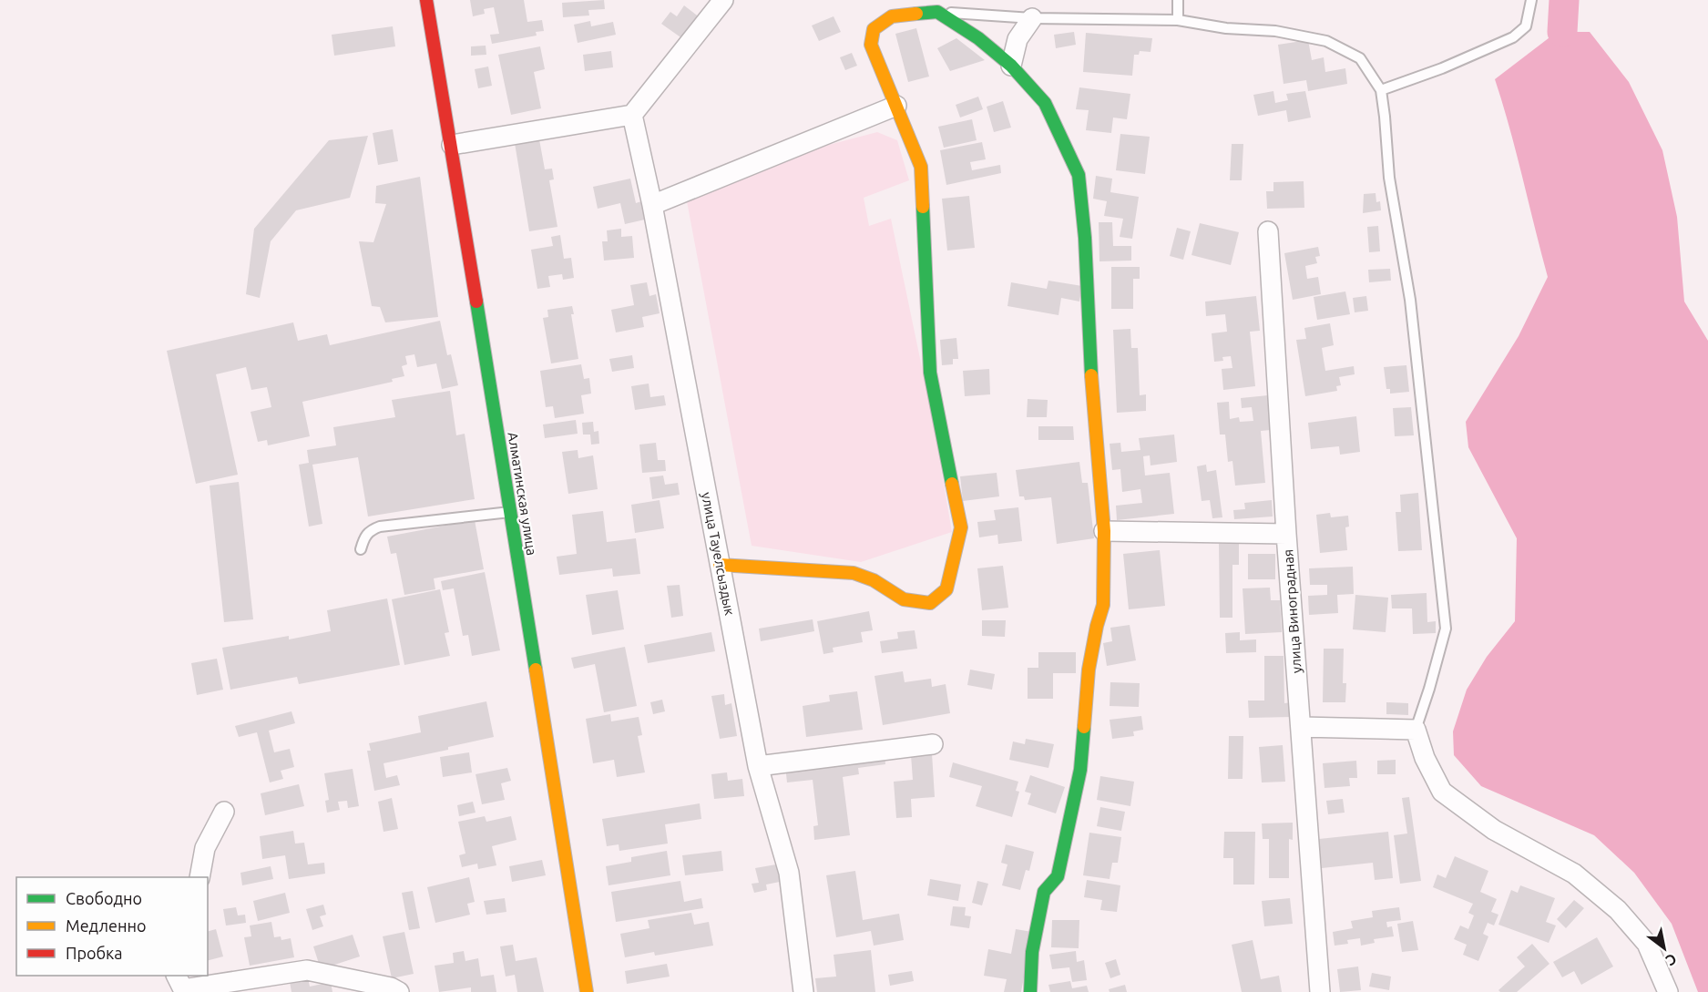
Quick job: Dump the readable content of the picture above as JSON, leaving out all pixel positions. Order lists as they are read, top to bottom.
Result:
{
  "streets": {
    "street": ["Алматинская улица", "улица Тауелсыздык", "улица Виноградная"]
  },
  "legend": ["Свободно", "Медленно", "Пробка"],
  "north": "bottom right"
}
